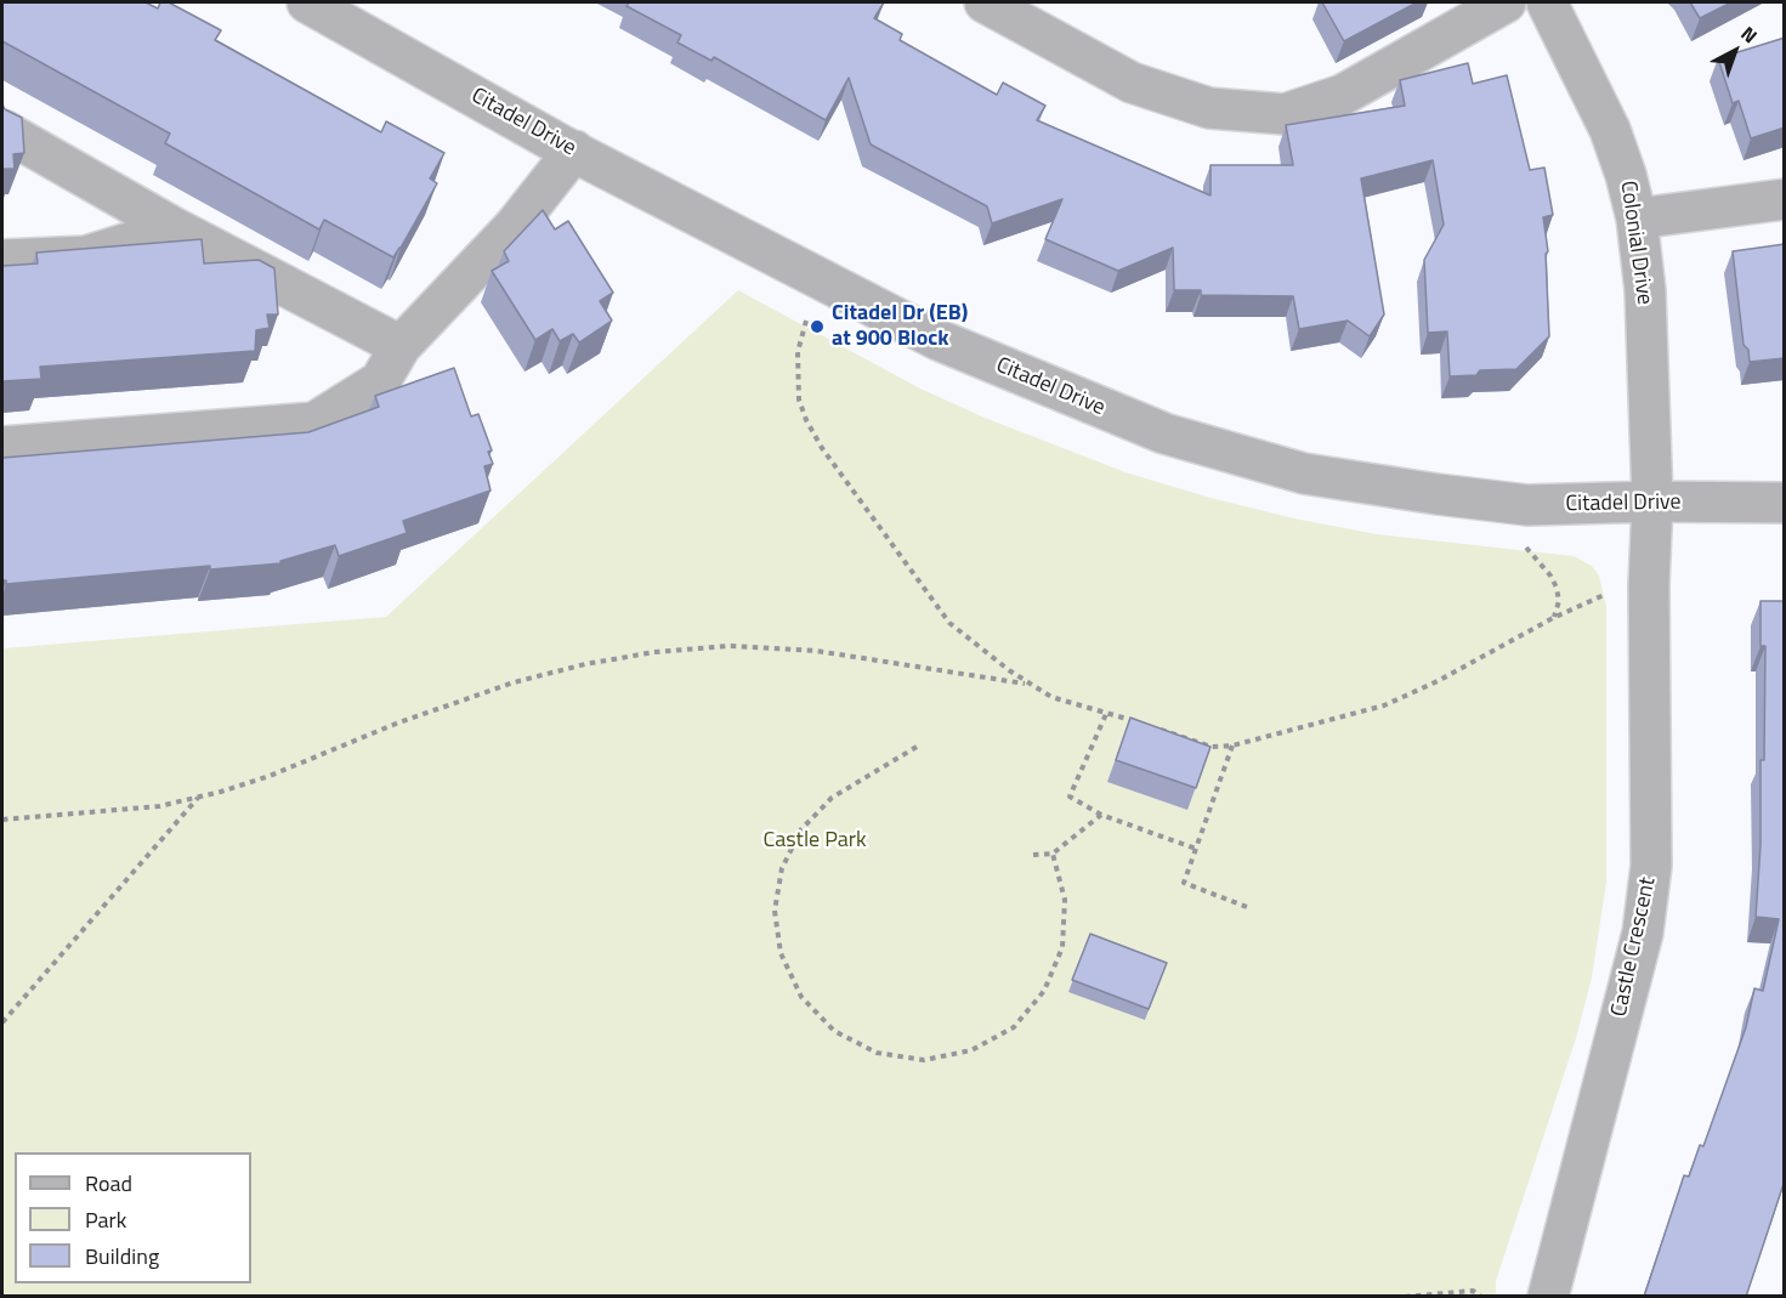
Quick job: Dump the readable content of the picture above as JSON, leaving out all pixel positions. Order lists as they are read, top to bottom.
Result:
{
  "streets": {
    "street": ["Citadel Drive", "Colonial Drive", "Castle Crescent"]
  },
  "crossings": [
    ["Citadel Drive", "Colonial Drive"],
    ["Citadel Drive", "Castle Crescent"],
    ["Colonial Drive", "Castle Crescent"]
  ],
  "parks": ["Castle Park"],
  "places": ["Citadel Dr (EB) at 900 Block"],
  "legend": ["Road", "Park", "Building"],
  "north": "top right"
}
